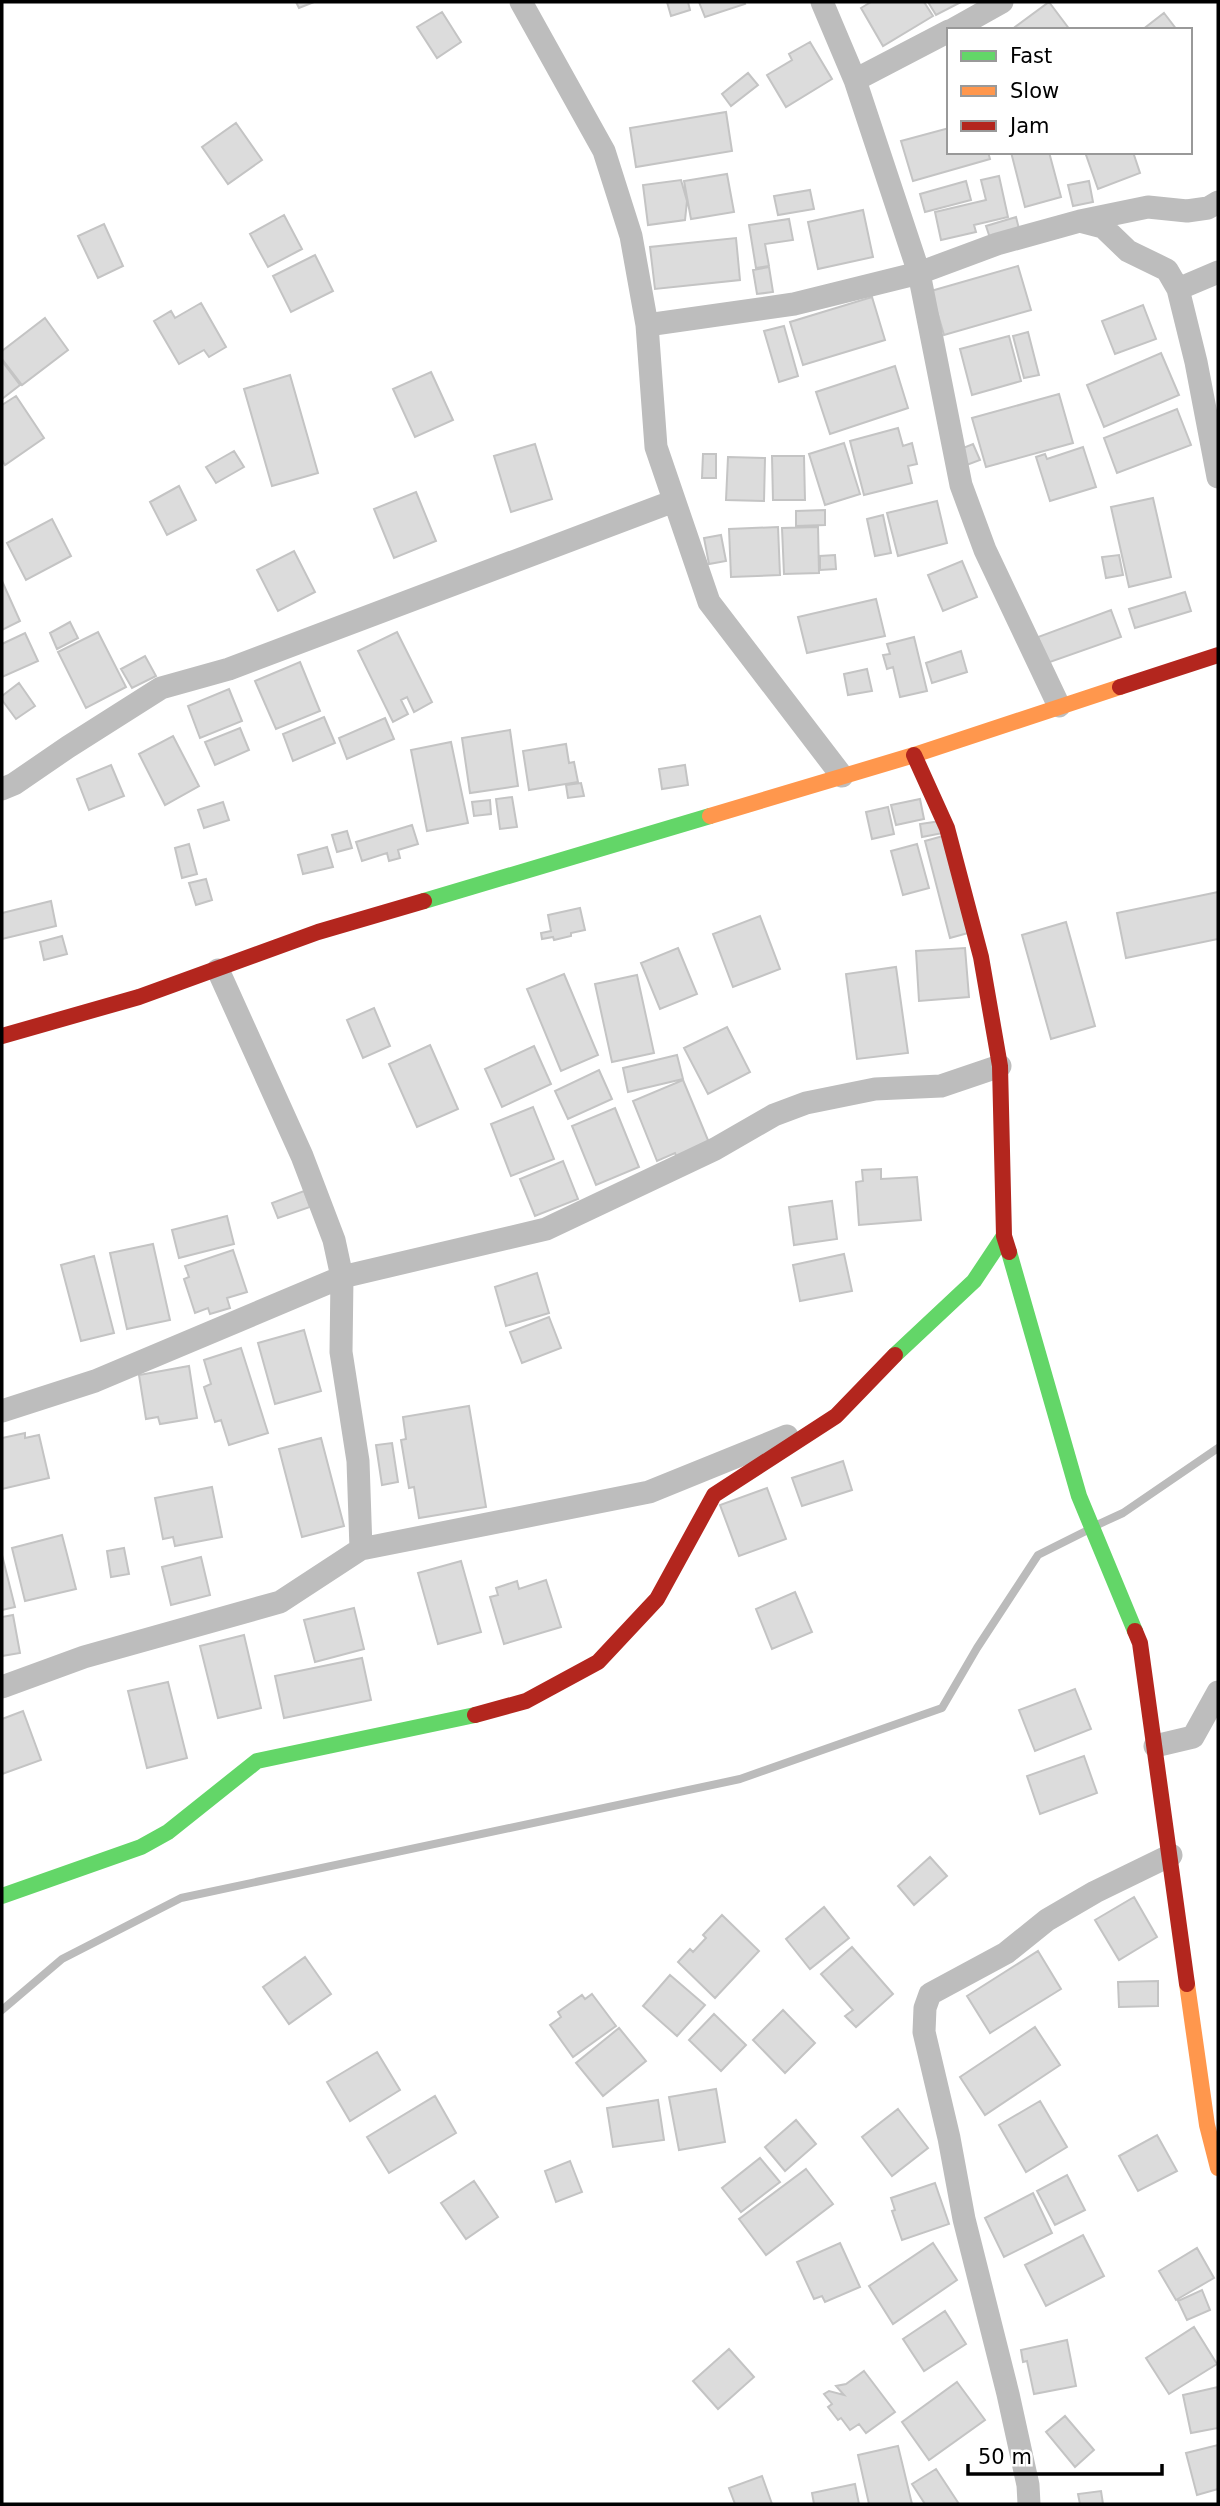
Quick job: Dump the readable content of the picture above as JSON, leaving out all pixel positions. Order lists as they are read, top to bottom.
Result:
{
  "legend": ["Fast", "Slow", "Jam"],
  "scale_bar": "50 m"
}
